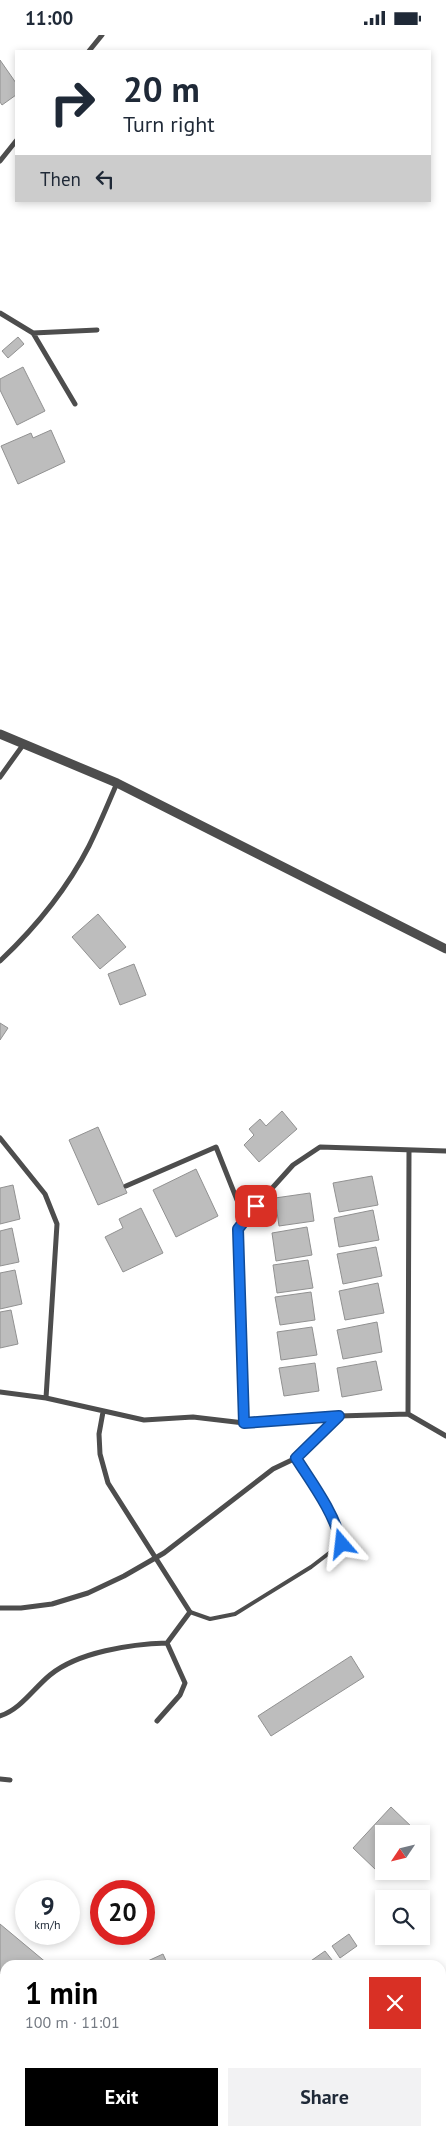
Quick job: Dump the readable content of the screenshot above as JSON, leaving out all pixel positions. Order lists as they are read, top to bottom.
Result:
{
  "north": "bottom left",
  "page": {
    "status": "11:00",
    "turn": ["20 m", "Turn right"],
    "then": "Then",
    "speed": "9 km/h",
    "limit": "20",
    "heading": ["1 min", "100 m · 11:01"],
    "buttons": ["Exit", "Share"]
  }
}
